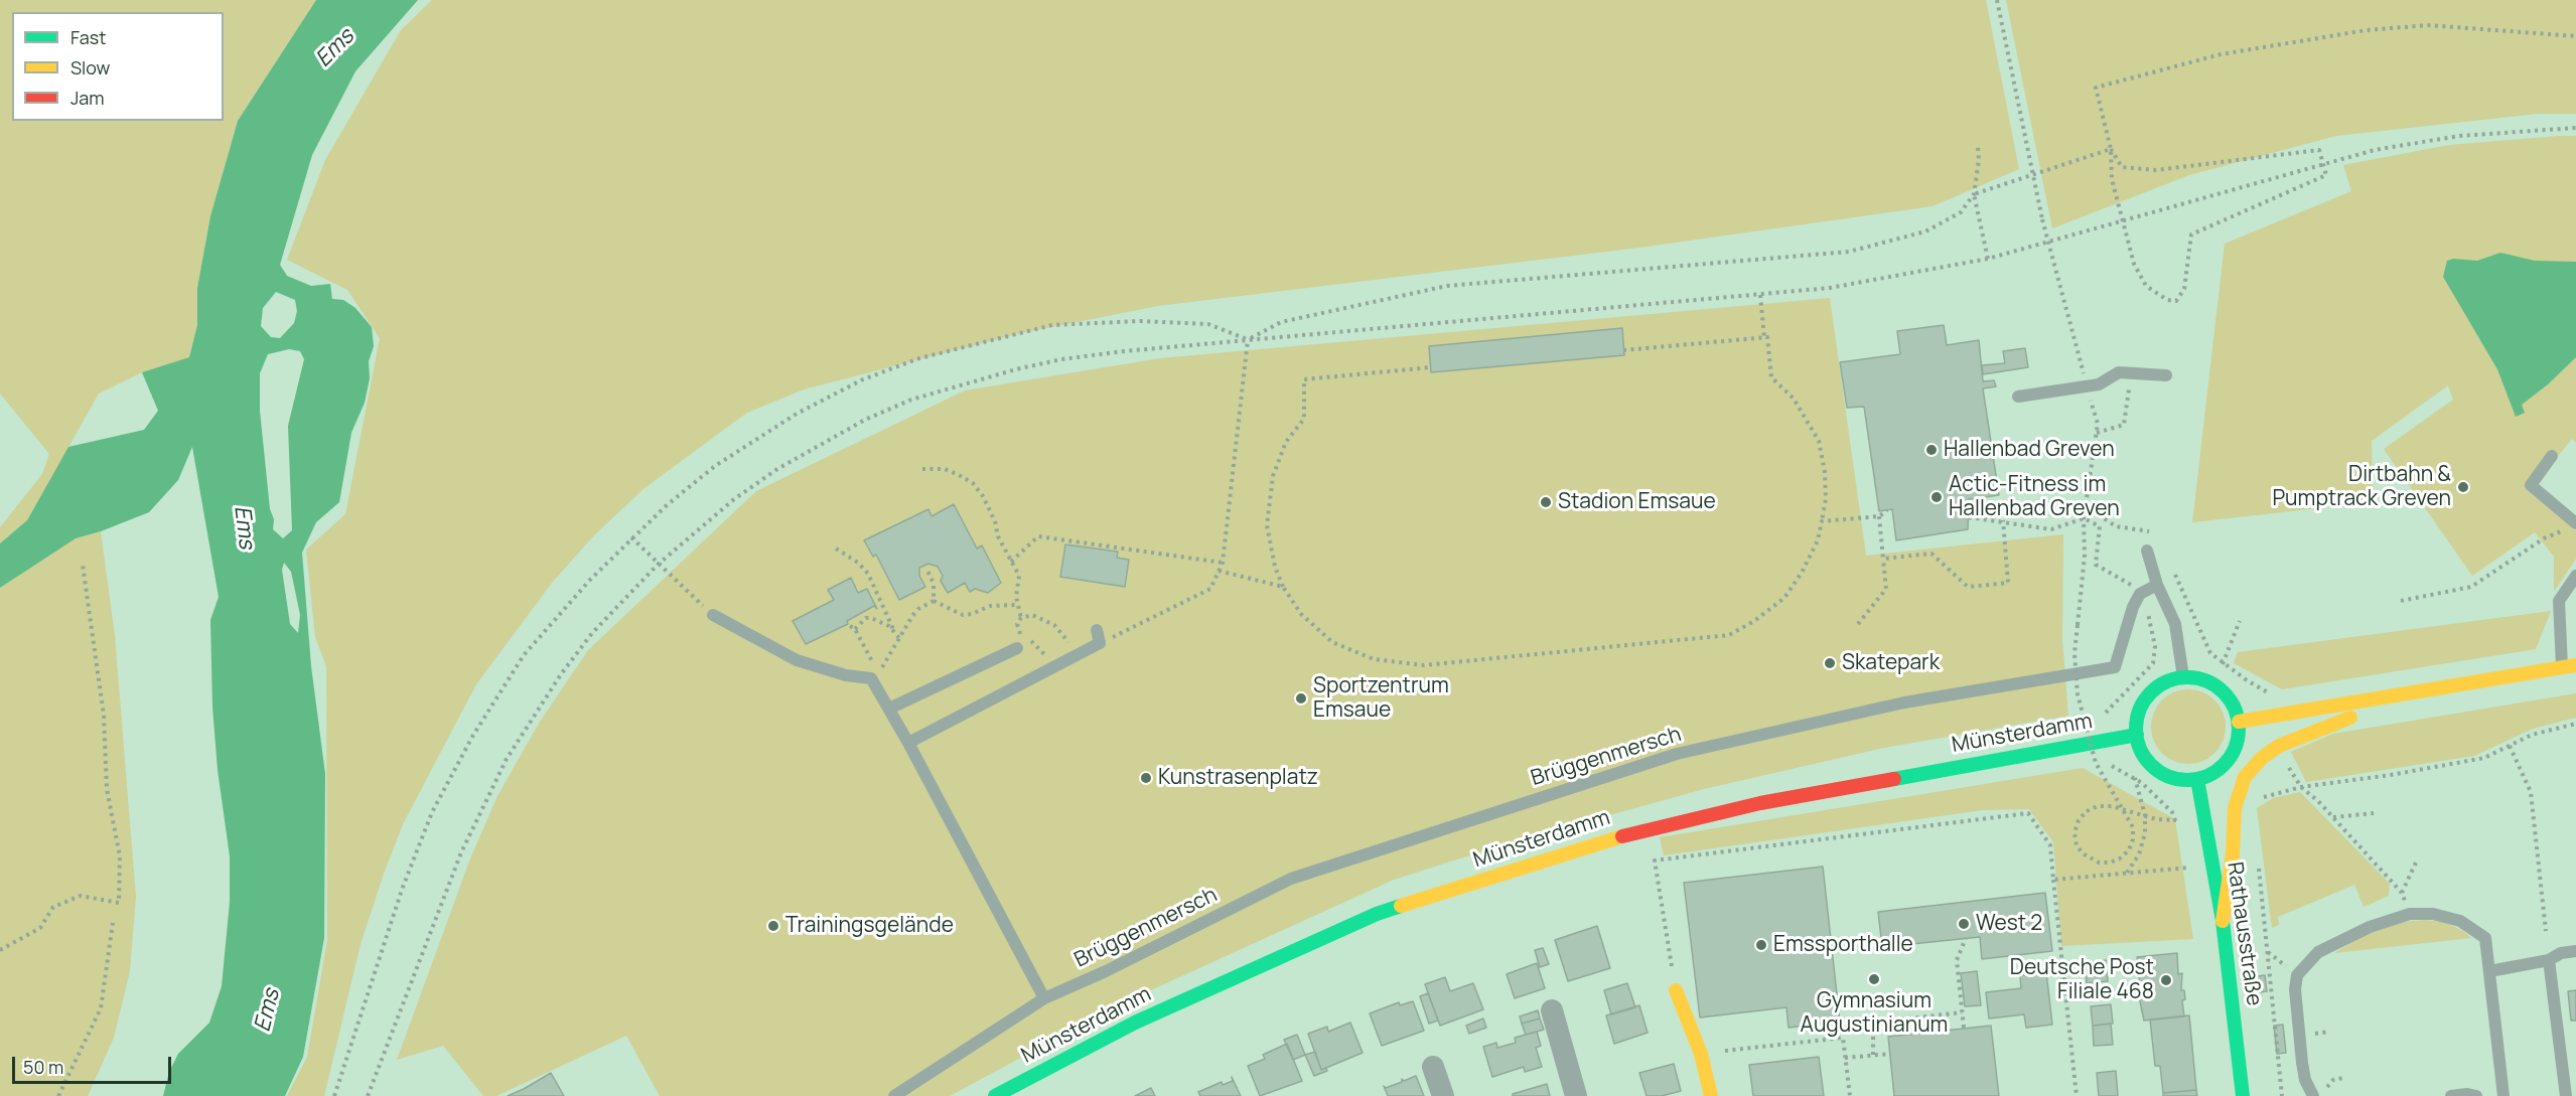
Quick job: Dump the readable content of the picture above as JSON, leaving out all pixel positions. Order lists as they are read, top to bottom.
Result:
{
  "streets": {
    "main road": ["Münsterdamm", "Rathausstraße"],
    "lane": ["Brüggenmersch"]
  },
  "crossings": [
    ["Münsterdamm", "Rathausstraße"]
  ],
  "water": ["Ems"],
  "places": [
    "Hallenbad Greven",
    "Dirtbahn & Pumptrack Greven",
    "Actic-Fitness im Hallenbad Greven",
    "Stadion Emsaue",
    "Skatepark",
    "Sportzentrum Emsaue",
    "Kunstrasenplatz",
    "West 2",
    "Trainingsgelände",
    "Emssporthalle",
    "Gymnasium Augustinianum",
    "Deutsche Post Filiale 468"
  ],
  "legend": ["Fast", "Slow", "Jam"],
  "scale_bar": "50 m"
}
